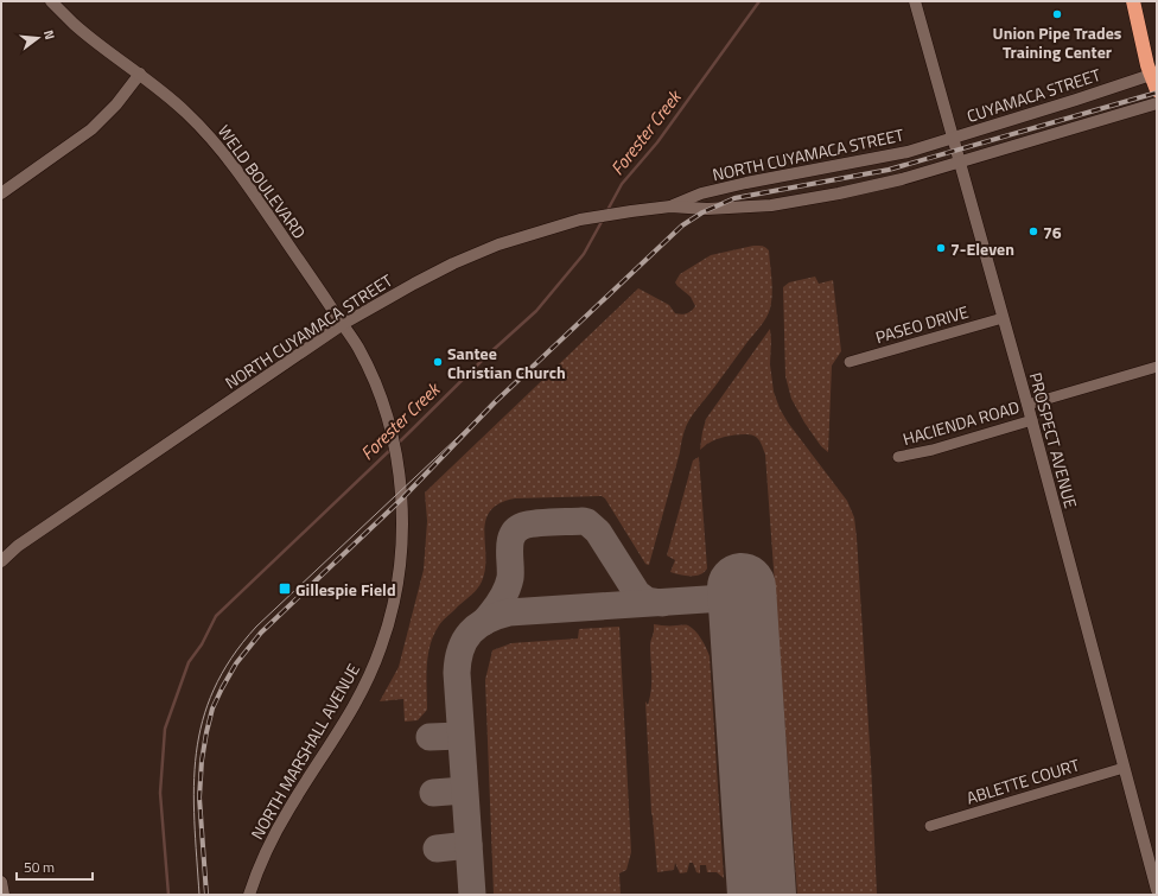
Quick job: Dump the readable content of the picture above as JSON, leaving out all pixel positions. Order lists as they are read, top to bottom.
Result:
{
  "streets": {
    "main road": [
      "CUYAMACA STREET",
      "NORTH CUYAMACA STREET",
      "WELD BOULEVARD",
      "PROSPECT AVENUE",
      "NORTH MARSHALL AVENUE"
    ],
    "street": ["PASEO DRIVE", "HACIENDA ROAD", "ABLETTE COURT"]
  },
  "crossings": [
    ["CUYAMACA STREET", "NORTH CUYAMACA STREET"],
    ["CUYAMACA STREET", "PROSPECT AVENUE"],
    ["NORTH CUYAMACA STREET", "WELD BOULEVARD"],
    ["NORTH CUYAMACA STREET", "PROSPECT AVENUE"],
    ["NORTH CUYAMACA STREET", "NORTH MARSHALL AVENUE"],
    ["WELD BOULEVARD", "NORTH MARSHALL AVENUE"],
    ["PASEO DRIVE", "PROSPECT AVENUE"],
    ["HACIENDA ROAD", "PROSPECT AVENUE"],
    ["PROSPECT AVENUE", "ABLETTE COURT"]
  ],
  "water": ["Forester Creek"],
  "places": {
    "other": [
      "Union Pipe Trades Training Center",
      "76",
      "7-Eleven",
      "Santee Christian Church"
    ],
    "transit": ["Gillespie Field"]
  },
  "scale_bar": "50 m",
  "north": "right"
}
